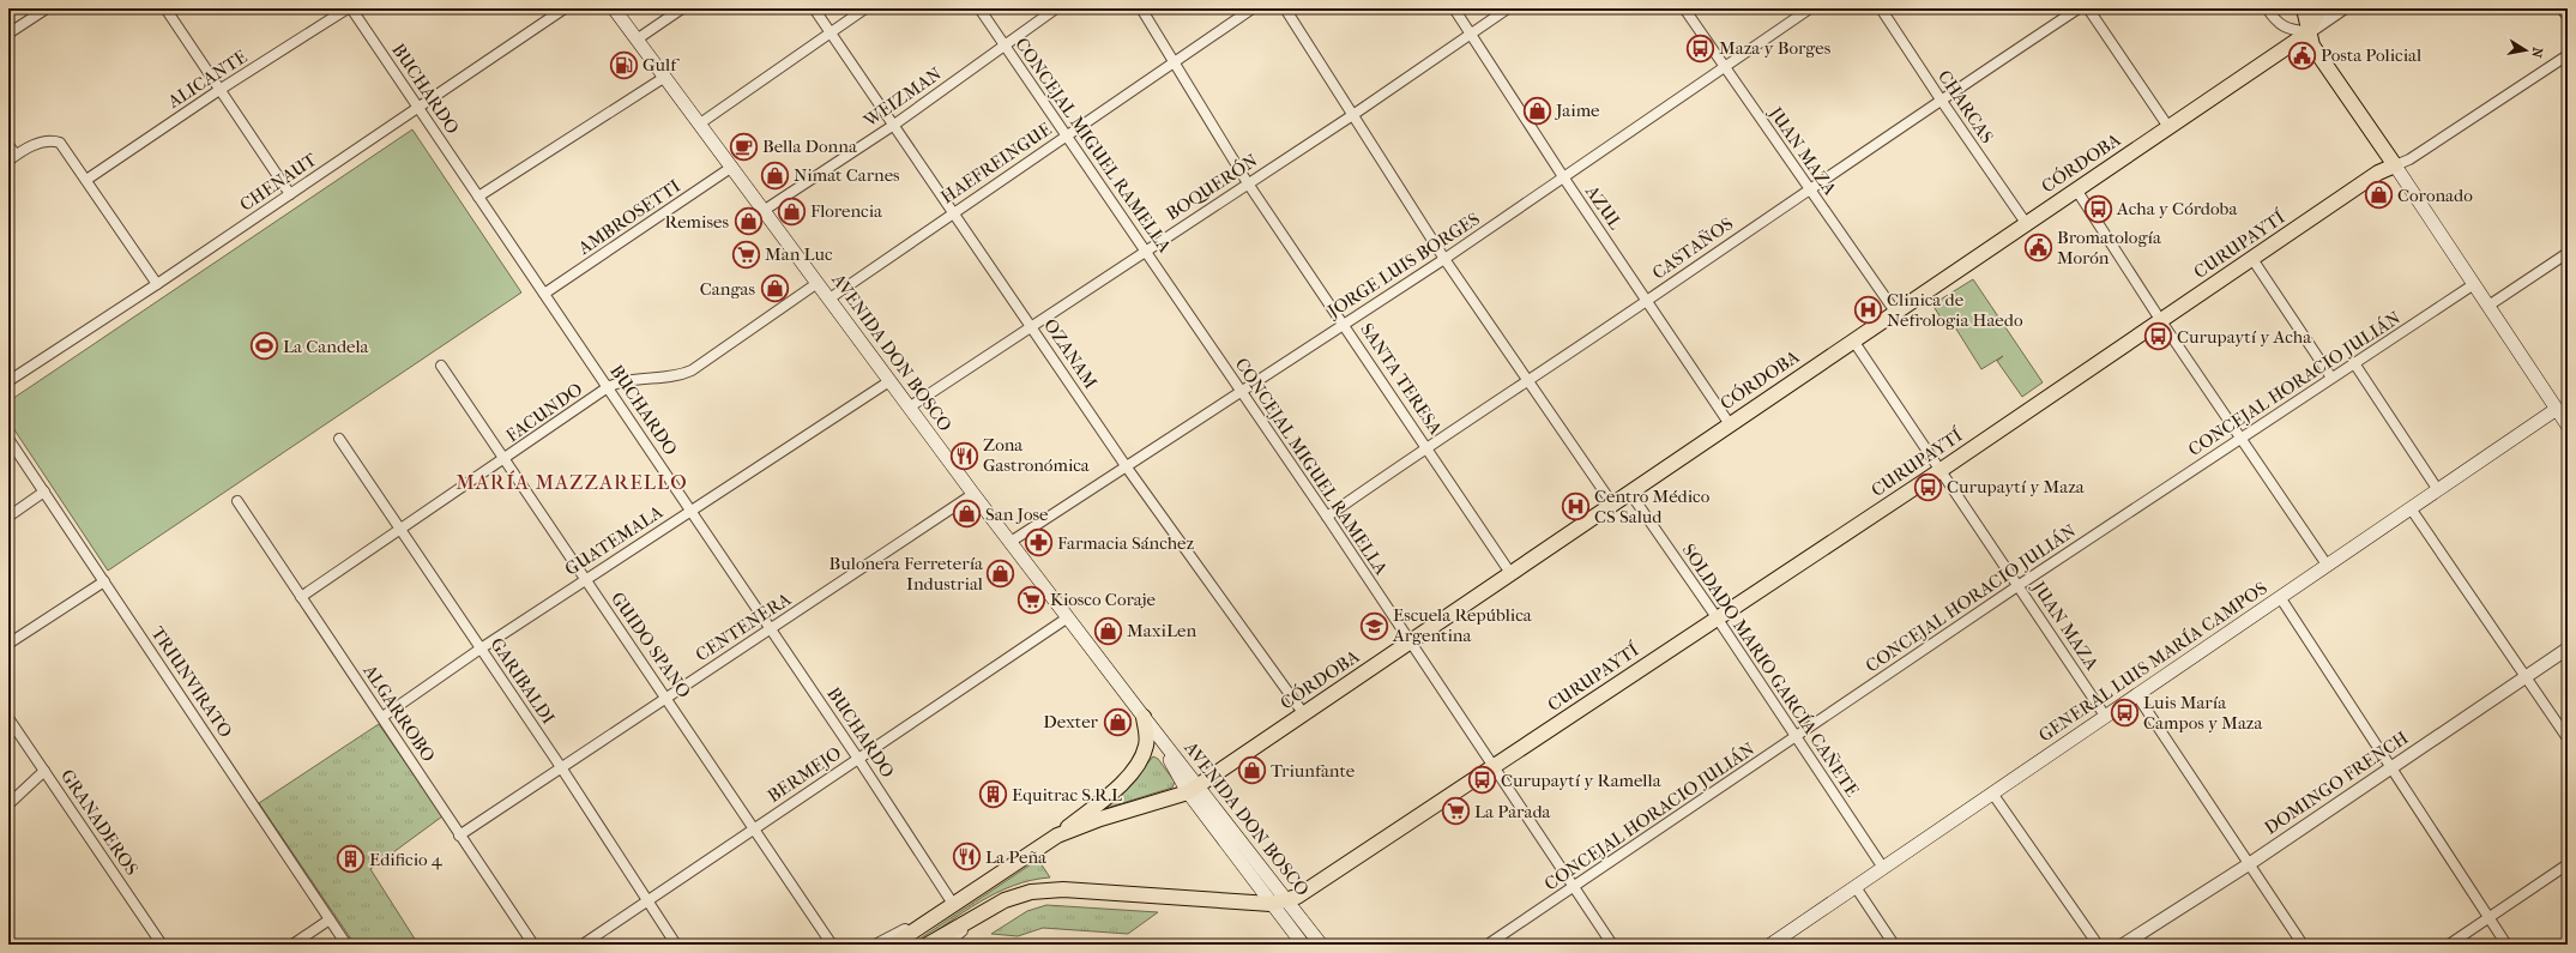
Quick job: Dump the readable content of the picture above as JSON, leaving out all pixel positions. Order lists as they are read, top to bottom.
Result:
{
  "streets": {
    "main road": [
      "CÓRDOBA",
      "CURUPAYTÍ",
      "AVENIDA DON BOSCO",
      "GENERAL LUIS MARÍA CAMPOS"
    ],
    "street": [
      "ALICANTE",
      "BUCHARDO",
      "WEIZMAN",
      "CHARCAS",
      "CONCEJAL MIGUEL RAMELLA",
      "JUAN MAZA",
      "HAEFREINGUE",
      "CHENAUT",
      "BOQUERÓN",
      "AZUL",
      "AMBROSETTI",
      "CASTAÑOS",
      "JORGE LUIS BORGES",
      "OZANAM",
      "SANTA TERESA",
      "CONCEJAL HORACIO JULIÁN",
      "FACUNDO",
      "GUATEMALA",
      "CENTENERA",
      "GUIDO SPANO",
      "SOLDADO MARIO GARCÍA CAÑETE",
      "GARIBALDI",
      "TRIUNVIRATO",
      "ALGARROBO",
      "BERMEJO",
      "DOMINGO FRENCH",
      "GRANADEROS"
    ]
  },
  "crossings": [
    ["ALICANTE", "BUCHARDO"],
    ["BUCHARDO", "CHENAUT"],
    ["BUCHARDO", "AMBROSETTI"],
    ["BUCHARDO", "FACUNDO"],
    ["BUCHARDO", "GUATEMALA"],
    ["BUCHARDO", "CENTENERA"],
    ["BUCHARDO", "BERMEJO"],
    ["WEIZMAN", "CONCEJAL MIGUEL RAMELLA"],
    ["WEIZMAN", "AVENIDA DON BOSCO"],
    ["WEIZMAN", "OZANAM"],
    ["CHARCAS", "CÓRDOBA"],
    ["CHARCAS", "CASTAÑOS"],
    ["CONCEJAL MIGUEL RAMELLA", "HAEFREINGUE"],
    ["CONCEJAL MIGUEL RAMELLA", "CÓRDOBA"],
    ["CONCEJAL MIGUEL RAMELLA", "BOQUERÓN"],
    ["CONCEJAL MIGUEL RAMELLA", "CURUPAYTÍ"],
    ["CONCEJAL MIGUEL RAMELLA", "CASTAÑOS"],
    ["CONCEJAL MIGUEL RAMELLA", "JORGE LUIS BORGES"],
    ["CONCEJAL MIGUEL RAMELLA", "CONCEJAL HORACIO JULIÁN"],
    ["JUAN MAZA", "CÓRDOBA"],
    ["JUAN MAZA", "CURUPAYTÍ"],
    ["JUAN MAZA", "CASTAÑOS"],
    ["JUAN MAZA", "JORGE LUIS BORGES"],
    ["JUAN MAZA", "CONCEJAL HORACIO JULIÁN"],
    ["JUAN MAZA", "GENERAL LUIS MARÍA CAMPOS"],
    ["HAEFREINGUE", "AVENIDA DON BOSCO"],
    ["HAEFREINGUE", "OZANAM"],
    ["HAEFREINGUE", "SANTA TERESA"],
    ["CÓRDOBA", "AZUL"],
    ["CÓRDOBA", "AVENIDA DON BOSCO"],
    ["CÓRDOBA", "OZANAM"],
    ["CÓRDOBA", "SANTA TERESA"],
    ["CÓRDOBA", "SOLDADO MARIO GARCÍA CAÑETE"],
    ["BOQUERÓN", "AZUL"],
    ["BOQUERÓN", "AVENIDA DON BOSCO"],
    ["BOQUERÓN", "OZANAM"],
    ["BOQUERÓN", "SANTA TERESA"],
    ["AZUL", "CASTAÑOS"],
    ["AZUL", "JORGE LUIS BORGES"],
    ["AMBROSETTI", "AVENIDA DON BOSCO"],
    ["CURUPAYTÍ", "AVENIDA DON BOSCO"],
    ["CURUPAYTÍ", "SOLDADO MARIO GARCÍA CAÑETE"],
    ["CASTAÑOS", "SANTA TERESA"],
    ["JORGE LUIS BORGES", "AVENIDA DON BOSCO"],
    ["JORGE LUIS BORGES", "OZANAM"],
    ["JORGE LUIS BORGES", "SANTA TERESA"],
    ["AVENIDA DON BOSCO", "FACUNDO"],
    ["AVENIDA DON BOSCO", "GUATEMALA"],
    ["AVENIDA DON BOSCO", "CENTENERA"],
    ["AVENIDA DON BOSCO", "BERMEJO"],
    ["CONCEJAL HORACIO JULIÁN", "SOLDADO MARIO GARCÍA CAÑETE"],
    ["FACUNDO", "GUIDO SPANO"],
    ["FACUNDO", "GARIBALDI"],
    ["FACUNDO", "ALGARROBO"],
    ["GUATEMALA", "GUIDO SPANO"],
    ["GUATEMALA", "GARIBALDI"],
    ["GUATEMALA", "ALGARROBO"],
    ["CENTENERA", "GUIDO SPANO"],
    ["CENTENERA", "GARIBALDI"],
    ["CENTENERA", "ALGARROBO"],
    ["GUIDO SPANO", "BERMEJO"],
    ["GENERAL LUIS MARÍA CAMPOS", "SOLDADO MARIO GARCÍA CAÑETE"],
    ["GARIBALDI", "BERMEJO"]
  ],
  "districts": ["MARÍA MAZZARELLO"],
  "places": {
    "bus stop": [
      "Maza y Borges",
      "Acha y Córdoba",
      "Curupaytí y Acha",
      "Curupaytí y Maza",
      "Luis María Campos y Maza",
      "Curupaytí y Ramella"
    ],
    "public building": ["Posta Policial", "Bromatología Morón"],
    "fuel station": ["Gulf"],
    "shop": [
      "Jaime",
      "Nimat Carnes",
      "Coronado",
      "Florencia",
      "Remises",
      "Cangas",
      "San Jose",
      "Bulonera Ferretería Industrial",
      "MaxiLen",
      "Dexter",
      "Triunfante"
    ],
    "cafe": ["Bella Donna"],
    "supermarket": ["Man Luc", "Kiosco Coraje", "La Parada"],
    "hospital": ["Clinica de Nefrologia Haedo", "Centro Médico CS Salud"],
    "sports": ["La Candela"],
    "restaurant": ["Zona Gastronómica", "La Peña"],
    "pharmacy": ["Farmacia Sánchez"],
    "school or university": ["Escuela República Argentina"],
    "building": ["Equitrac S.R.L", "Edificio 4"]
  },
  "north": "right"
}
